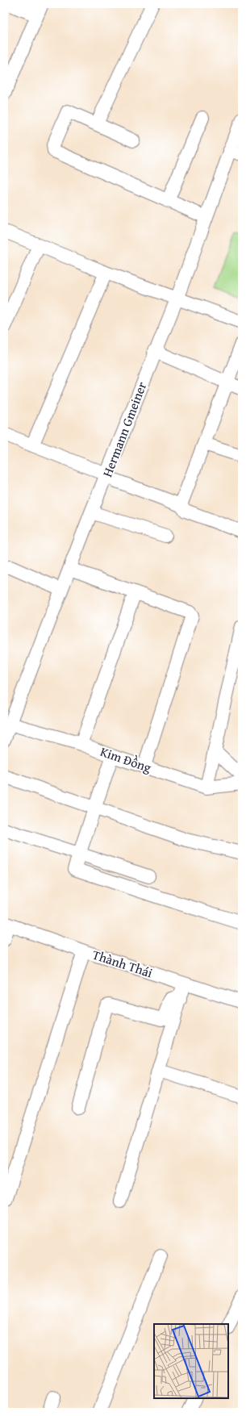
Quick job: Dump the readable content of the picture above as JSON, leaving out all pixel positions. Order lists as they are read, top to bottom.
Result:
{
  "streets": {
    "street": ["Hermann Gmeiner", "Kim Đồng", "Thành Thái"]
  },
  "crossings": [
    ["Hermann Gmeiner", "Kim Đồng"]
  ]
}
